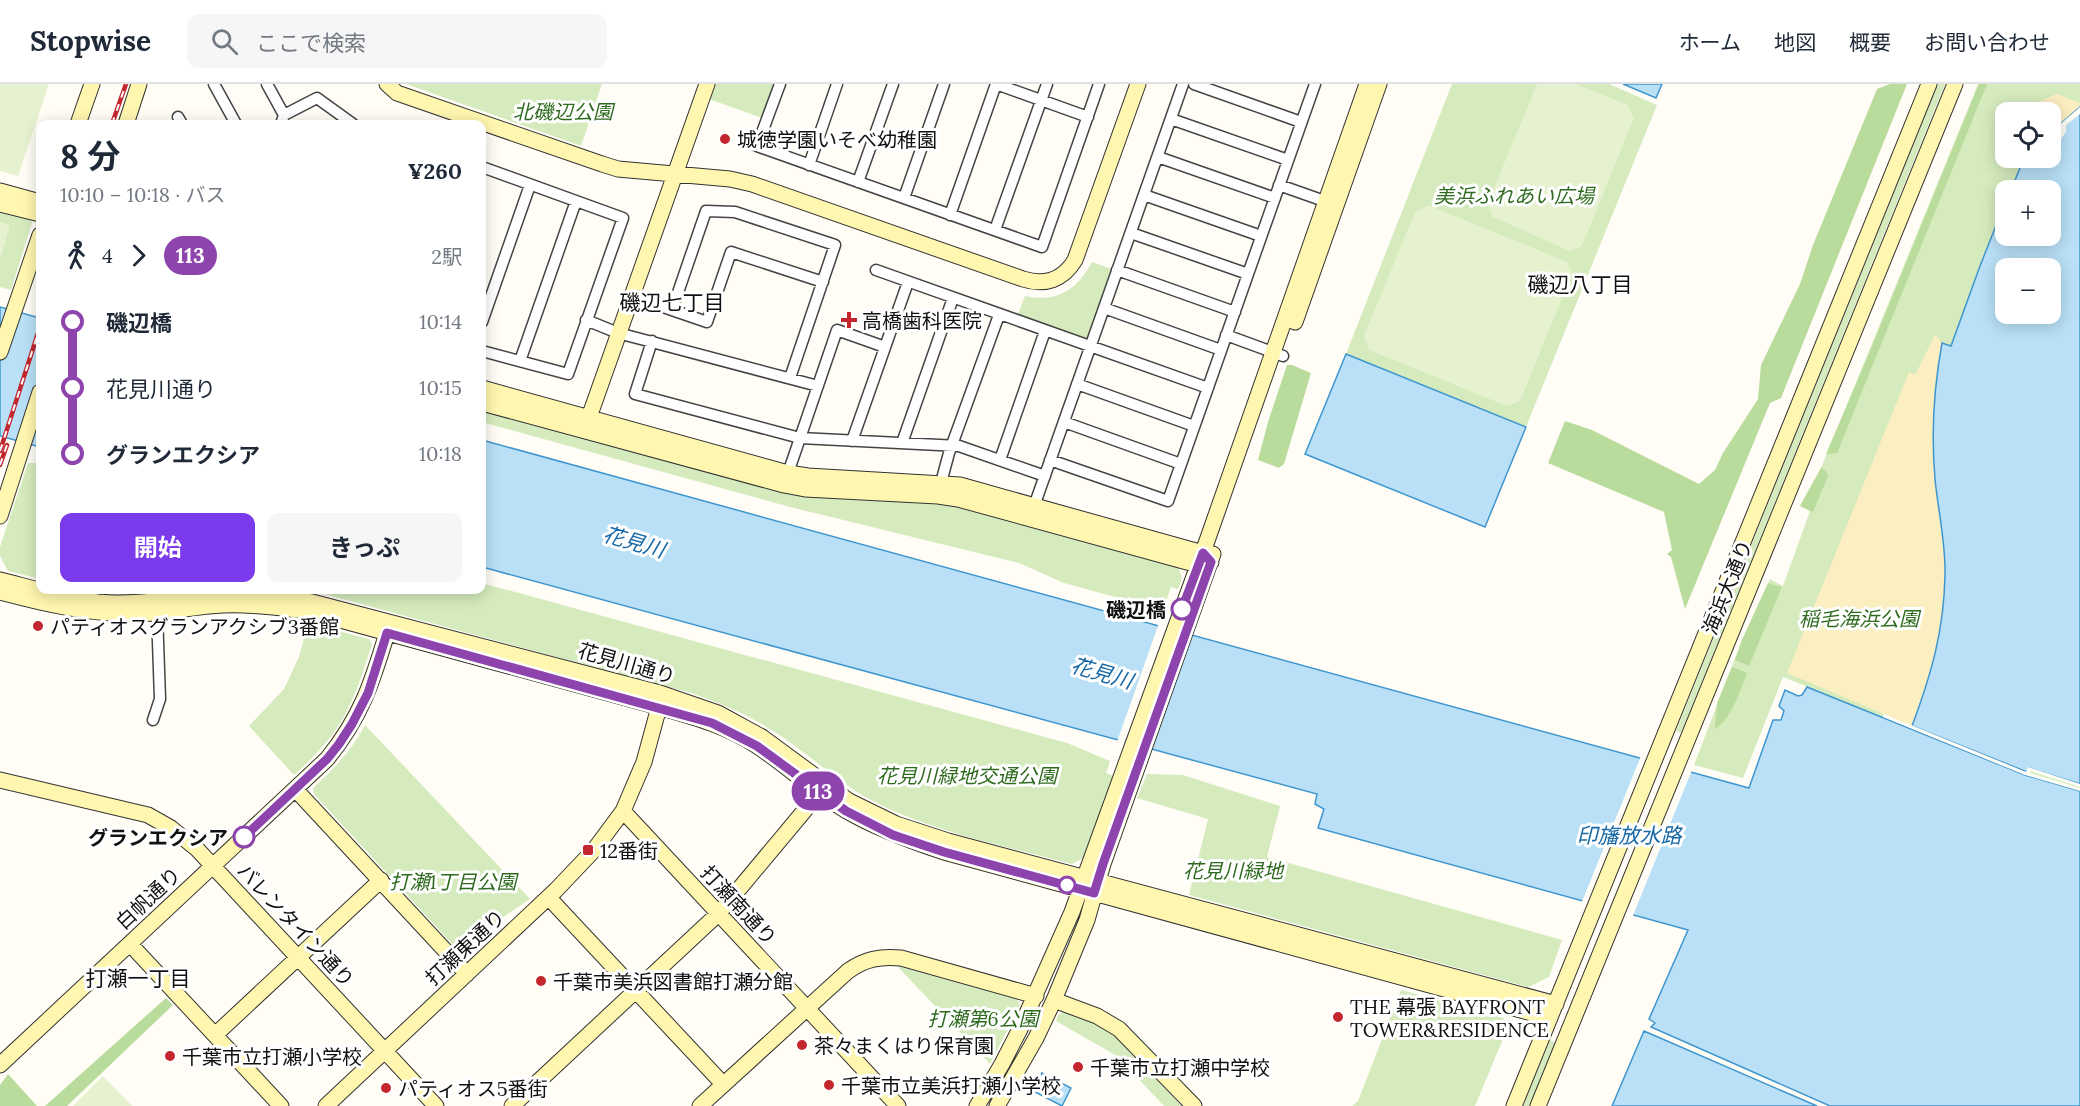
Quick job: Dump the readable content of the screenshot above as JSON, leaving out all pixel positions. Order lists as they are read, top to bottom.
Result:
{
  "streets": {
    "street": [
      "海浜大通り",
      "花見川通り",
      "白帆通り",
      "打瀬南通り",
      "バレンタイン通り",
      "打瀬東通り"
    ]
  },
  "crossings": [
    ["海浜大通り", "花見川通り"],
    ["花見川通り", "白帆通り"],
    ["花見川通り", "打瀬東通り"],
    ["白帆通り", "バレンタイン通り"],
    ["打瀬南通り", "打瀬東通り"],
    ["バレンタイン通り", "打瀬東通り"]
  ],
  "districts": ["磯辺八丁目", "磯辺七丁目", "打瀬一丁目"],
  "water": ["花見川", "印旛放水路"],
  "parks": [
    "北磯辺公園",
    "美浜ふれあい広場",
    "稲毛海浜公園",
    "花見川緑地交通公園",
    "花見川緑地",
    "打瀬1丁目公園",
    "打瀬第6公園"
  ],
  "places": {
    "other": [
      "城徳学園いそべ幼稚園",
      "磯辺橋",
      "パティオスグランアクシブ3番館",
      "グランエクシア",
      "千葉市美浜図書館打瀬分館",
      "THE 幕張 BAYFRONT TOWER&RESIDENCE",
      "茶々まくはり保育園",
      "千葉市立打瀬小学校",
      "千葉市立打瀬中学校",
      "千葉市立美浜打瀬小学校",
      "パティオス5番街"
    ],
    "health": ["高橋歯科医院"],
    "transit": ["12番街"]
  },
  "lines": ["bus line 113"],
  "page": {
    "header": "Stopwise",
    "search": "ここで検索",
    "nav": [
      "ホーム",
      "地図",
      "概要",
      "お問い合わせ"
    ],
    "on_map": "113",
    "map_buttons": ["+", "−"],
    "heading": ["8 分", "10:10 – 10:18 · バス", "¥260"],
    "legs": ["4", "113", "2駅"],
    "list": [
      {
        "name": "磯辺橋",
        "value": "10:14"
      },
      {
        "name": "花見川通り",
        "value": "10:15"
      },
      {
        "name": "グランエクシア",
        "value": "10:18"
      }
    ],
    "buttons": ["開始", "きっぷ"]
  }
}
